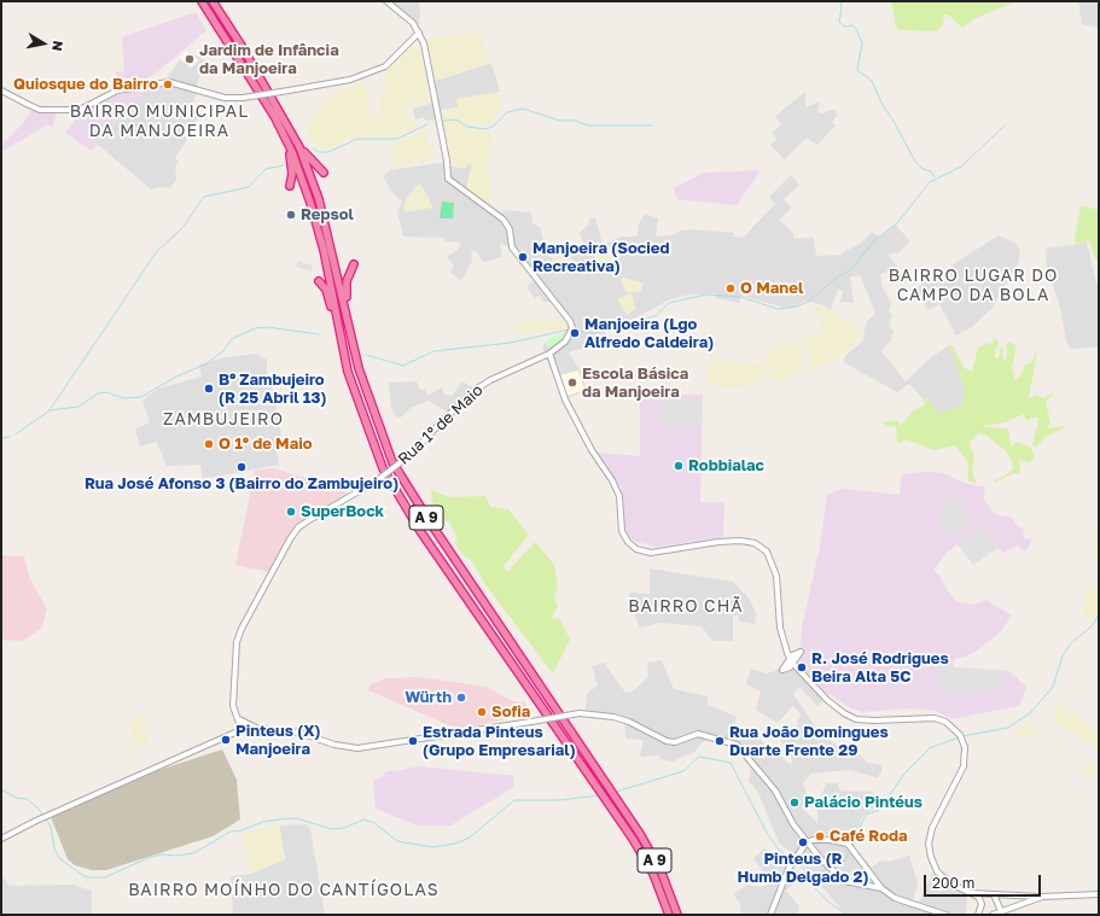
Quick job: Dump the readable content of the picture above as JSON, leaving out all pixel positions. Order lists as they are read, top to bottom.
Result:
{
  "streets": {
    "highway": ["A 9"],
    "street": ["Rua 1º de Maio"]
  },
  "districts": [
    "BAIRRO MUNICIPAL DA MANJOEIRA",
    "BAIRRO LUGAR DO CAMPO DA BOLA",
    "ZAMBUJEIRO",
    "BAIRRO CHÃ",
    "BAIRRO MOÍNHO DO CANTÍGOLAS"
  ],
  "places": [
    "Jardim de Infância da Manjoeira",
    "Quiosque do Bairro",
    "Repsol",
    "Manjoeira (Socied Recreativa)",
    "O Manel",
    "Manjoeira (Lgo Alfredo Caldeira)",
    "Escola Básica da Manjoeira",
    "Bº Zambujeiro (R 25 Abril 13)",
    "O 1º de Maio",
    "Robbialac",
    "Rua José Afonso 3 (Bairro do Zambujeiro)",
    "SuperBock",
    "R. José Rodrigues Beira Alta 5C",
    "Würth",
    "Sofia",
    "Pinteus (X) Manjoeira",
    "Estrada Pinteus (Grupo Empresarial)",
    "Rua João Domingues Duarte Frente 29",
    "Palácio Pintéus",
    "Café Roda",
    "Pinteus (R Humb Delgado 2)"
  ],
  "scale_bar": "200 m",
  "north": "right"
}
